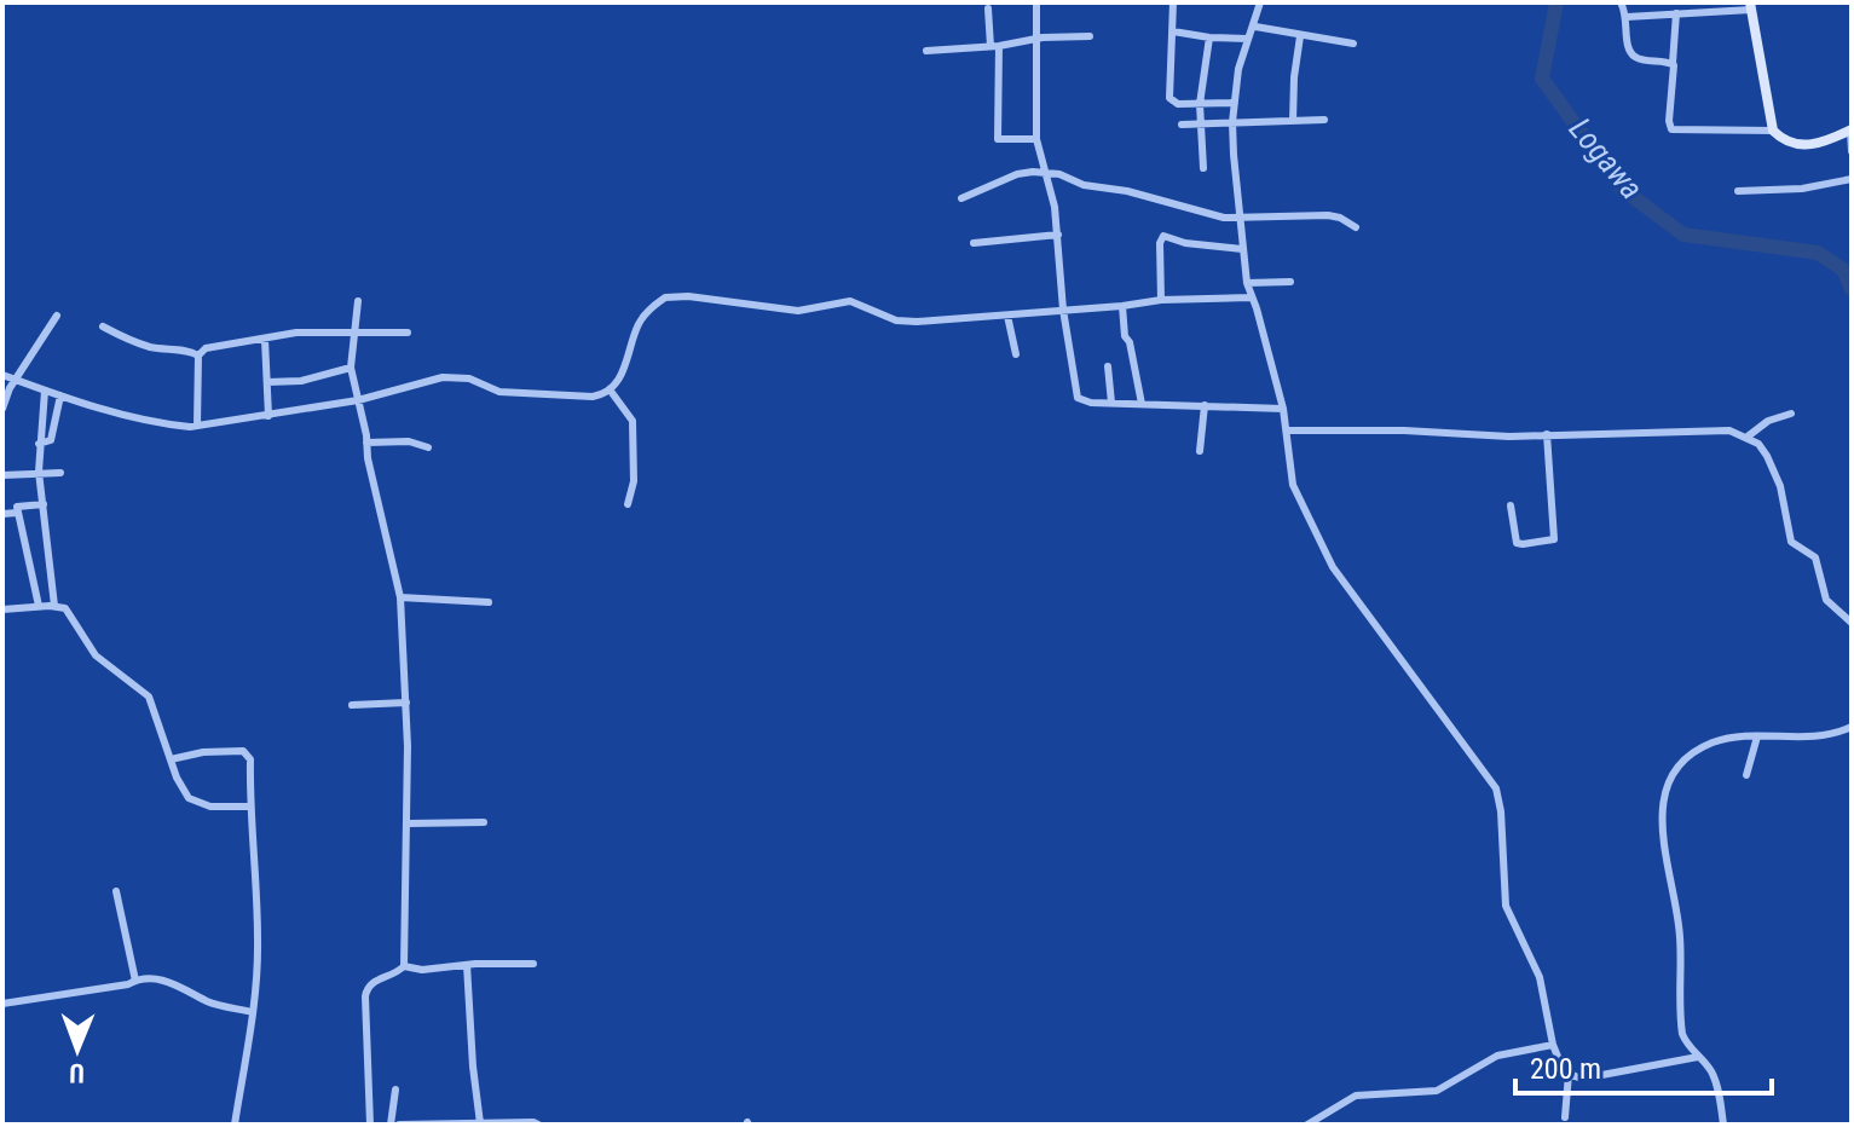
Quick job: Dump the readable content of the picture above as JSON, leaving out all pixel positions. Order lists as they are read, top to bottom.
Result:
{
  "water": ["Logawa"],
  "scale_bar": "200 m",
  "north": "bottom"
}
